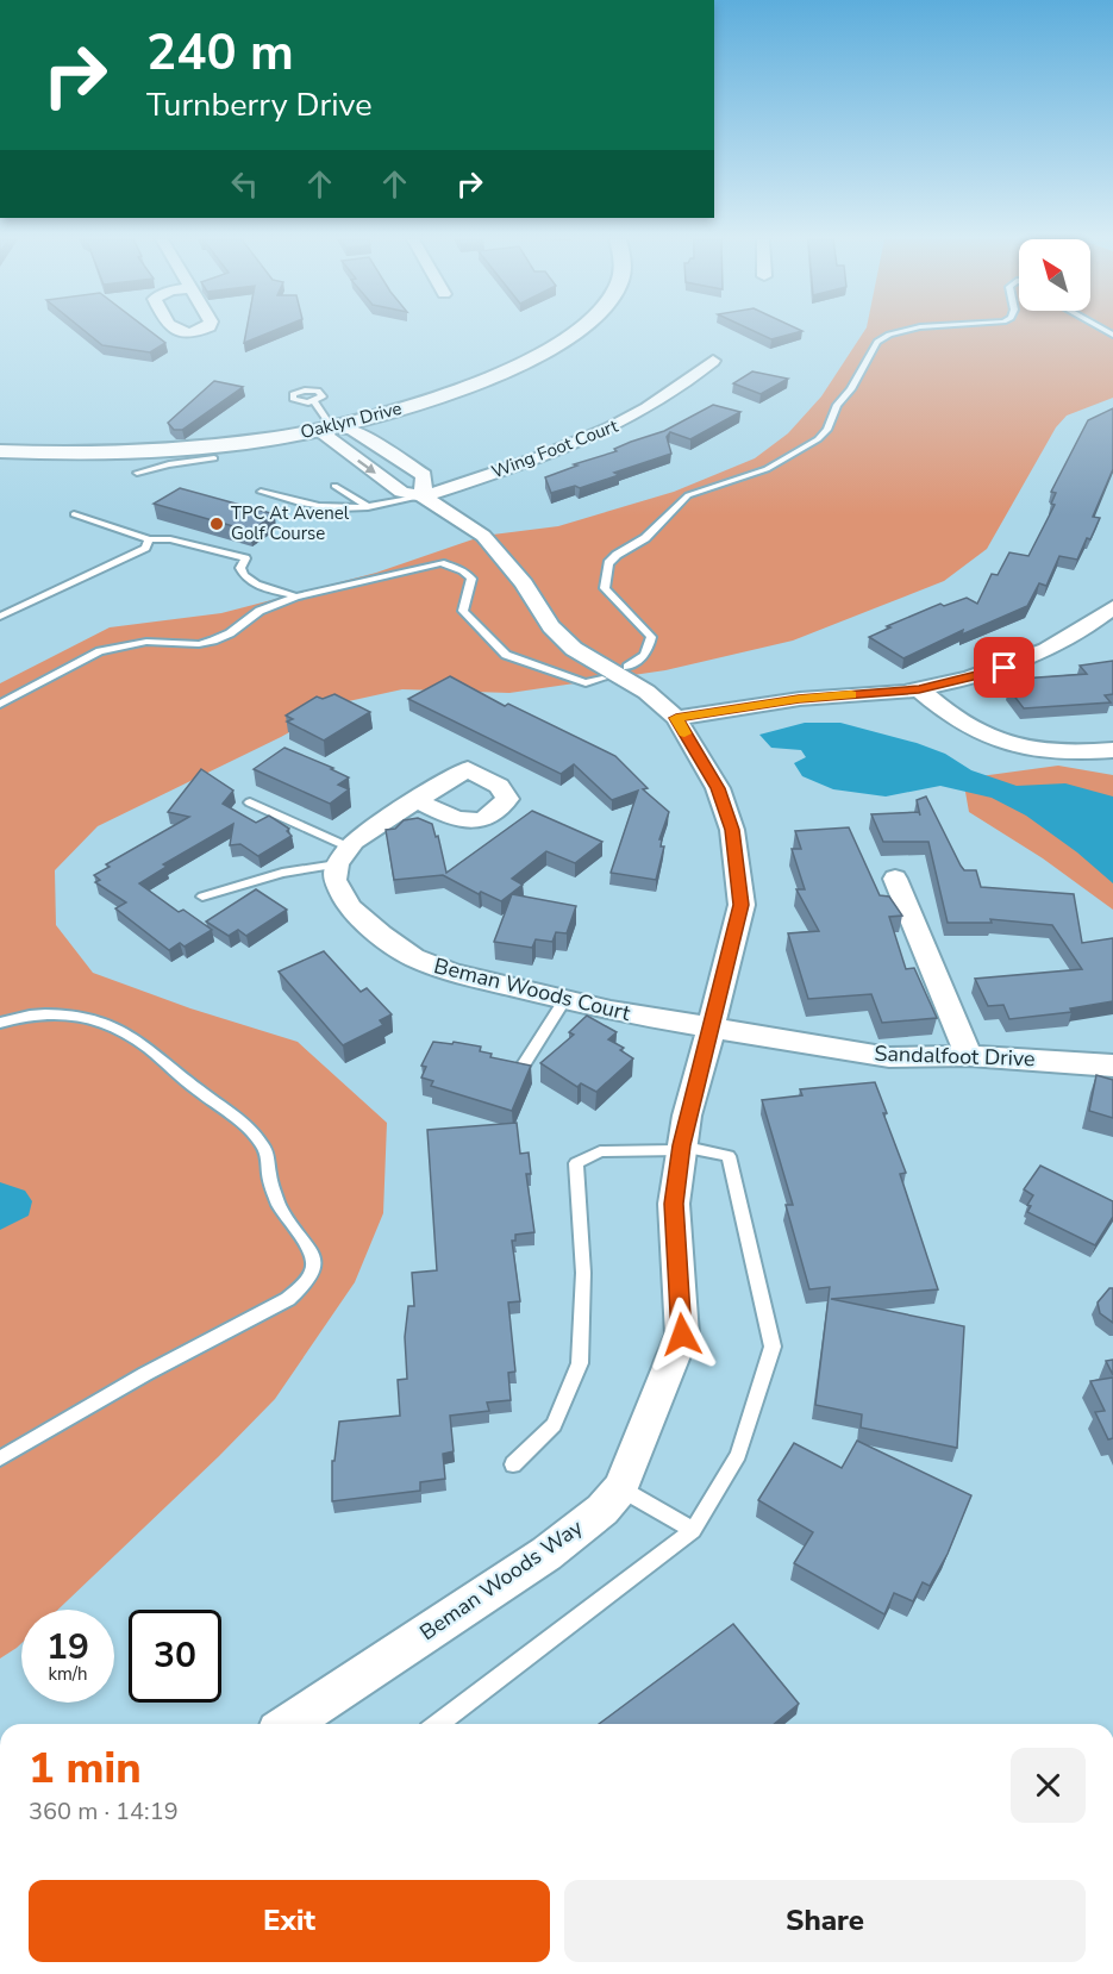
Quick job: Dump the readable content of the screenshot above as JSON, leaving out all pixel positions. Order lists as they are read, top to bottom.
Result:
{
  "streets": {
    "street": [
      "Oaklyn Drive",
      "Wing Foot Court",
      "Beman Woods Court",
      "Sandalfoot Drive",
      "Beman Woods Way"
    ]
  },
  "crossings": [
    ["Oaklyn Drive", "Beman Woods Way"],
    ["Wing Foot Court", "Beman Woods Way"],
    ["Beman Woods Court", "Sandalfoot Drive"],
    ["Beman Woods Court", "Beman Woods Way"],
    ["Sandalfoot Drive", "Beman Woods Way"]
  ],
  "places": ["TPC At Avenel Golf Course"],
  "north": "top left",
  "page": {
    "turn": ["240 m", "Turnberry Drive"],
    "speed": "19 km/h",
    "limit": "30",
    "heading": ["1 min", "360 m · 14:19"],
    "buttons": ["Exit", "Share"]
  }
}
